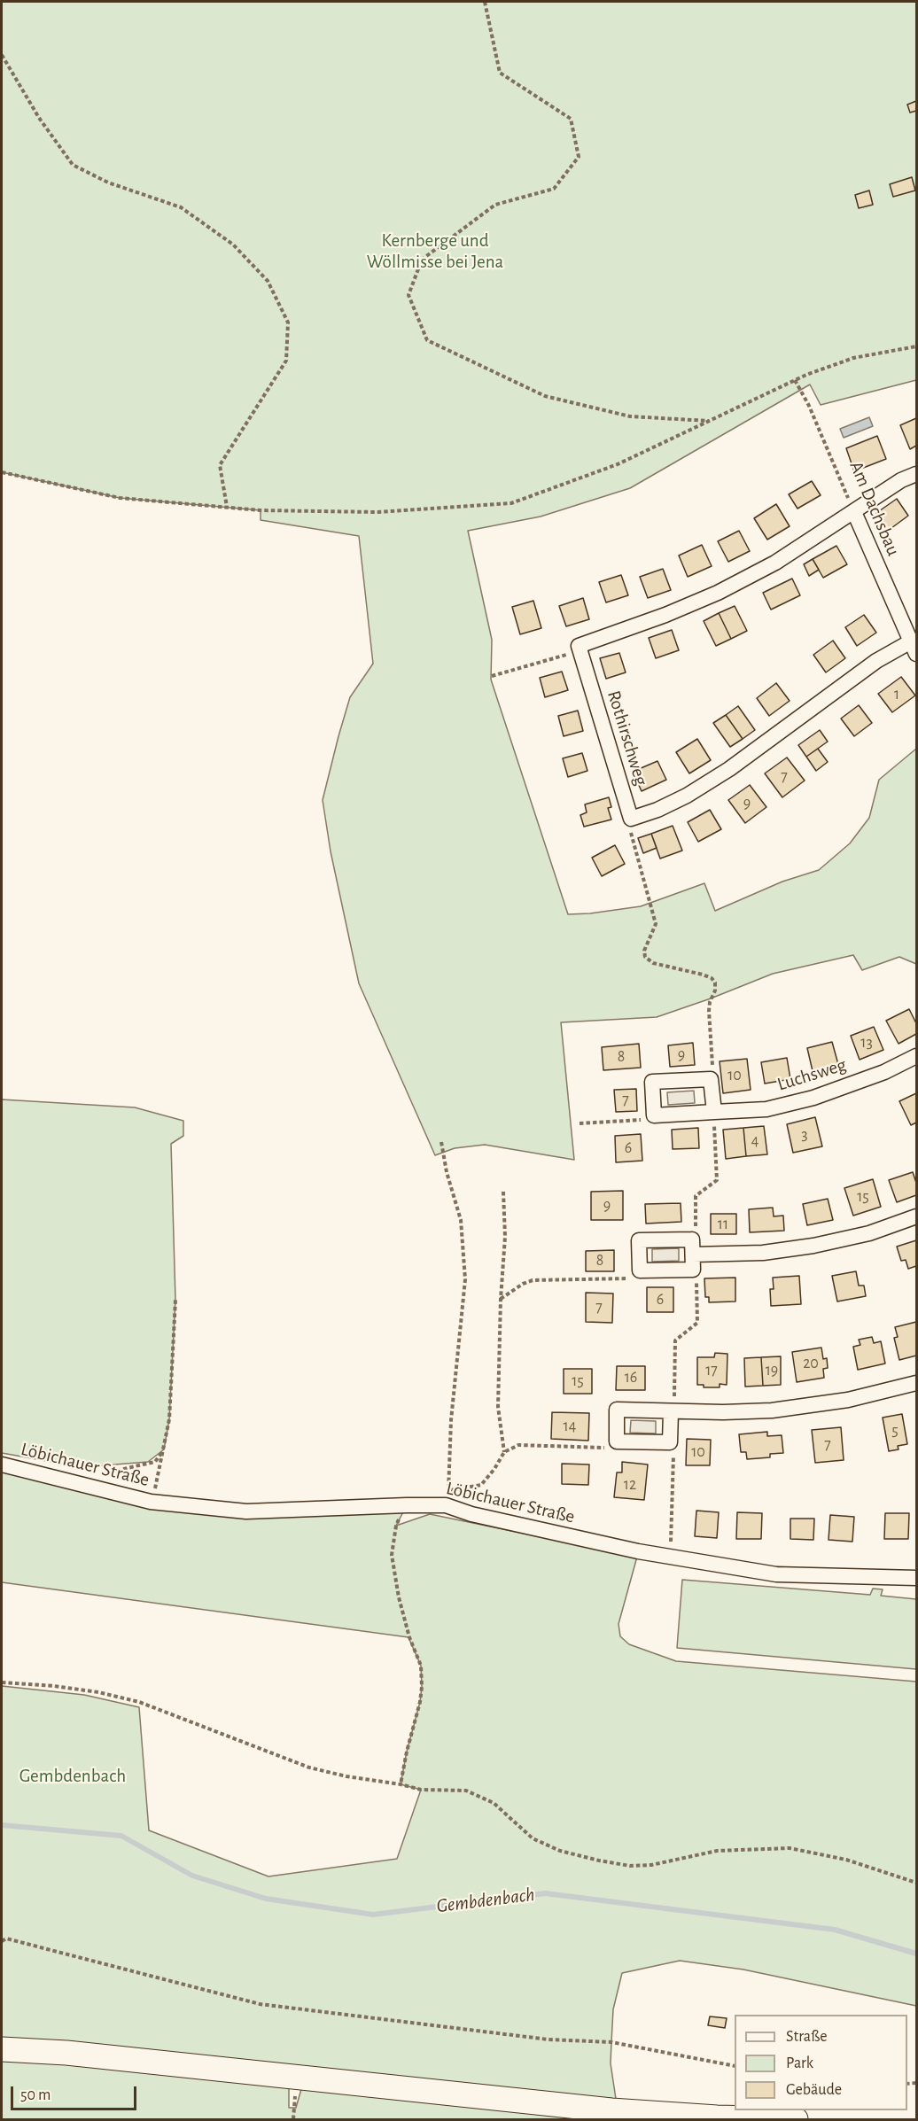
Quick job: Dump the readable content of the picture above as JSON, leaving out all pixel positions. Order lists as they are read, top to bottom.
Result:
{
  "streets": {
    "street": [
      "Am Dachsbau",
      "Rothirschweg",
      "Luchsweg",
      "Löbichauer Straße"
    ]
  },
  "crossings": [
    ["Am Dachsbau", "Rothirschweg"]
  ],
  "water": ["Gembdenbach"],
  "parks": ["Kernberge und Wöllmisse bei Jena", "Gembdenbach"],
  "house_numbers": [
    "1",
    "7",
    "9",
    "13",
    "9",
    "8",
    "10",
    "7",
    "3",
    "4",
    "6",
    "15",
    "9",
    "11",
    "8",
    "6",
    "7",
    "20",
    "17",
    "19",
    "16",
    "15",
    "14",
    "5",
    "7",
    "10",
    "12"
  ],
  "legend": ["Straße", "Park", "Gebäude"],
  "scale_bar": "50 m"
}
